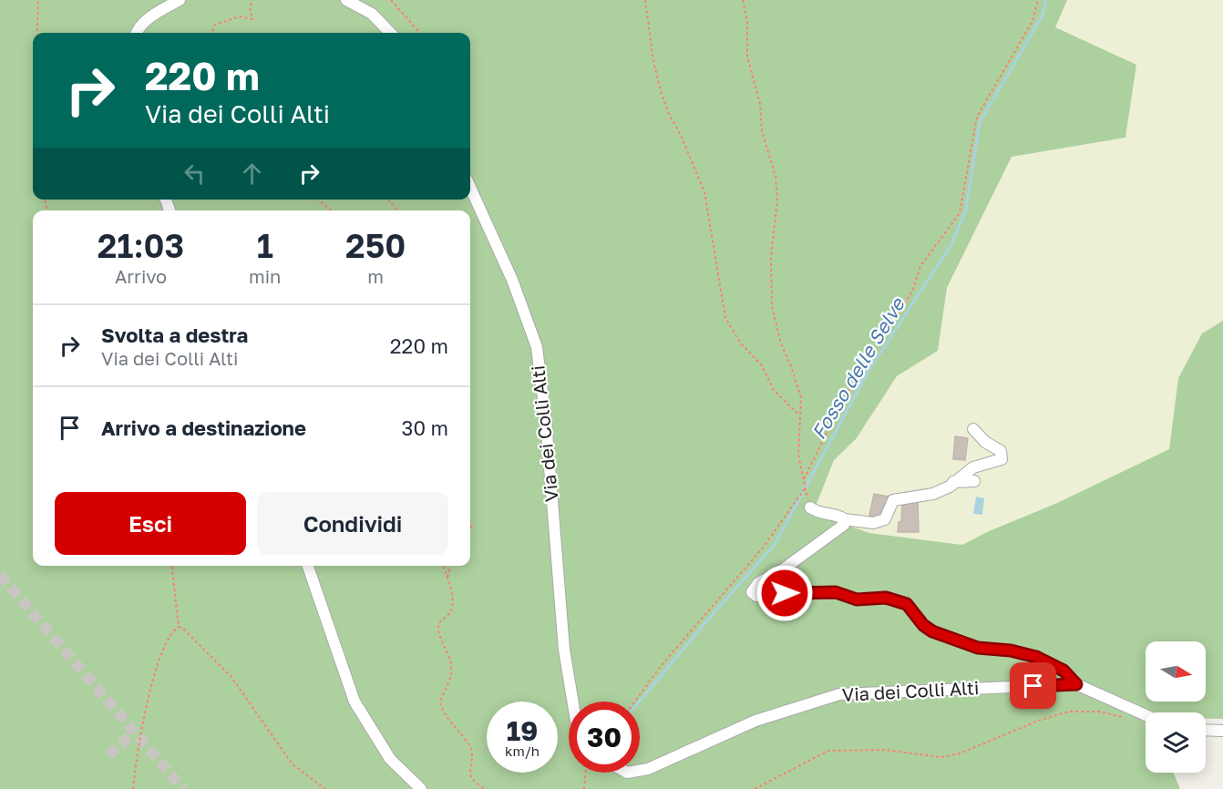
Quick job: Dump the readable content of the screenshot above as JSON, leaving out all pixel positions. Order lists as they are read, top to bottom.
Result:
{
  "streets": {
    "street": ["Via dei Colli Alti"]
  },
  "water": ["Fosso delle Selve"],
  "north": "right",
  "page": {
    "turn": ["220 m", "Via dei Colli Alti"],
    "eta": [
      "21:03",
      "Arrivo",
      "1",
      "min",
      "250",
      "m"
    ],
    "list": [
      {
        "name": "Svolta a destra",
        "note": "Via dei Colli Alti",
        "value": "220 m"
      },
      {
        "name": "Arrivo a destinazione",
        "value": "30 m"
      }
    ],
    "buttons": ["Esci", "Condividi"],
    "speed": "19 km/h",
    "limit": "30"
  }
}
